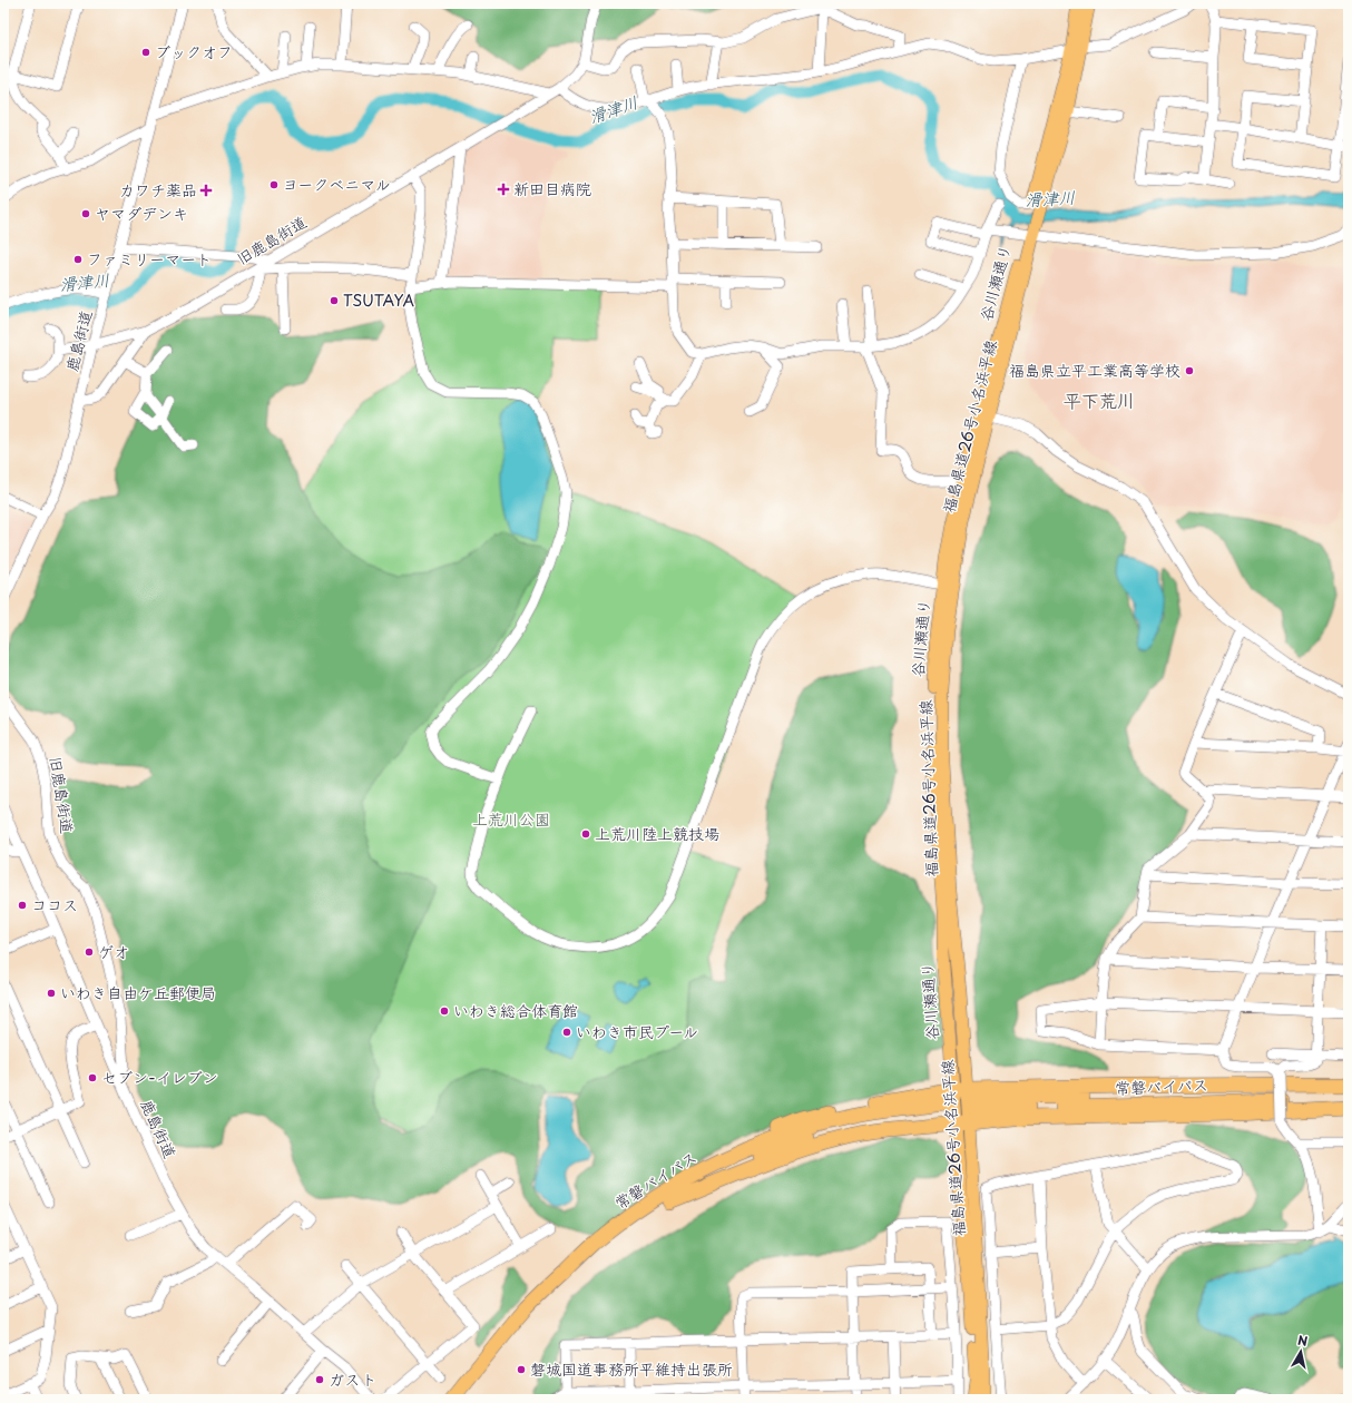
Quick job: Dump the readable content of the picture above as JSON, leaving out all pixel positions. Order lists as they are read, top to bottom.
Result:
{
  "streets": {
    "highway": ["常磐バイパス"],
    "main road": ["谷川瀬通り", "福島県道26号小名浜平線"],
    "street": ["旧鹿島街道", "鹿島街道"]
  },
  "crossings": [
    ["旧鹿島街道", "鹿島街道"],
    ["谷川瀬通り", "福島県道26号小名浜平線"],
    ["谷川瀬通り", "常磐バイパス"],
    ["福島県道26号小名浜平線", "常磐バイパス"]
  ],
  "districts": ["平下荒川"],
  "water": ["滑津川"],
  "parks": ["上荒川公園"],
  "places": {
    "other": [
      "ブックオフ",
      "ヨークベニマル",
      "ヤマダデンキ",
      "ファミリーマート",
      "TSUTAYA",
      "福島県立平工業高等学校",
      "上荒川陸上競技場",
      "ココス",
      "ゲオ",
      "いわき自由ケ丘郵便局",
      "いわき総合体育館",
      "いわき市民プール",
      "セブン-イレブン",
      "磐城国道事務所平維持出張所",
      "ガスト"
    ],
    "health": ["新田目病院", "カワチ薬品"]
  },
  "north": "top"
}
